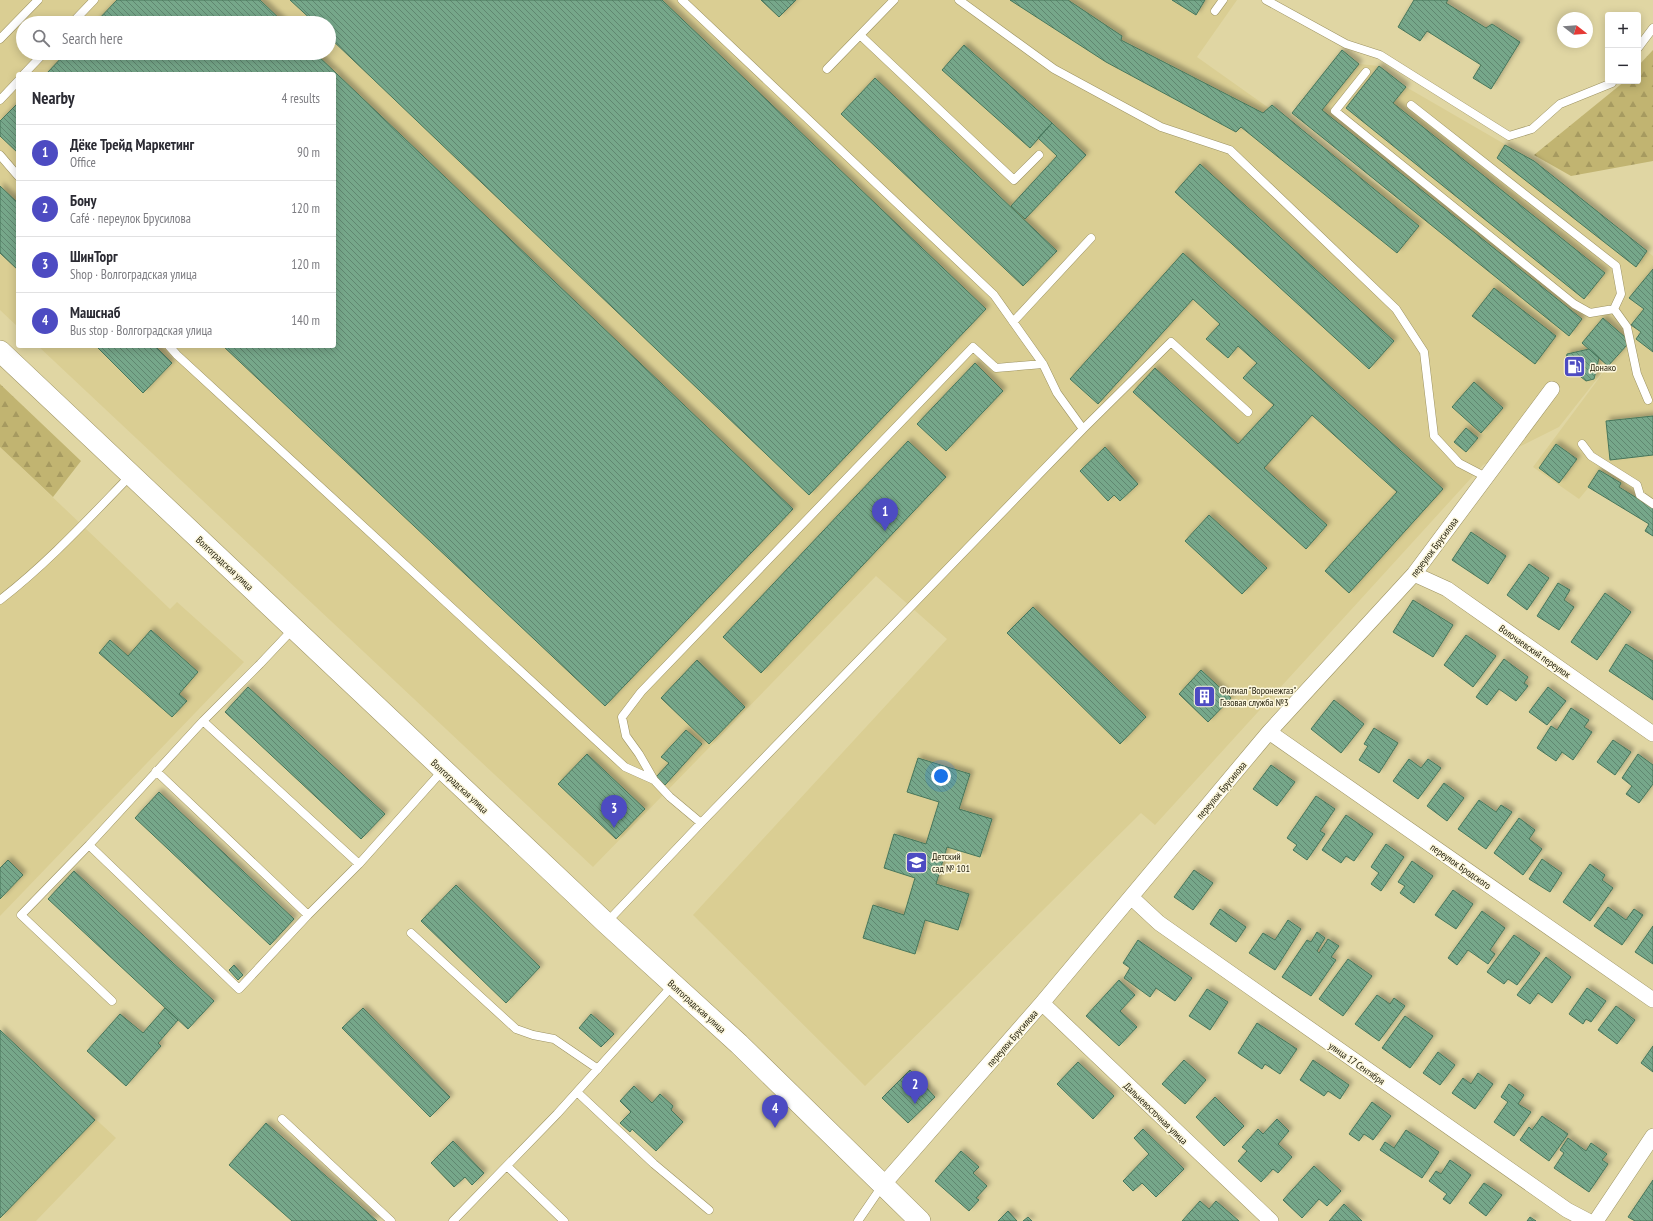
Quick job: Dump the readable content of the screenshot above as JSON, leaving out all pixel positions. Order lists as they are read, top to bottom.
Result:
{
  "streets": {
    "main road": ["Волгоградская улица"],
    "street": [
      "переулок Брусилова",
      "Волочаевский переулок",
      "переулок Бродского",
      "улица 17 Сентября",
      "Дальневосточная улица"
    ]
  },
  "crossings": [
    ["переулок Брусилова", "Волгоградская улица"],
    ["переулок Брусилова", "Волочаевский переулок"],
    ["переулок Брусилова", "переулок Бродского"],
    ["переулок Брусилова", "улица 17 Сентября"],
    ["переулок Брусилова", "Дальневосточная улица"]
  ],
  "places": {
    "fuel station": ["Донако"],
    "building": ["Филиал \"Воронежгаз\" Газовая служба №3"],
    "school or university": ["Детский сад № 101"]
  },
  "north": "right",
  "page": {
    "map_buttons": ["+", "−"],
    "search": "Search here",
    "heading": ["Nearby", "4 results"],
    "list": [
      {
        "mark": "1",
        "name": "Дёке Трейд Маркетинг",
        "note": "Office",
        "value": "90 m"
      },
      {
        "mark": "2",
        "name": "Бону",
        "note": "Café · переулок Брусилова",
        "value": "120 m"
      },
      {
        "mark": "3",
        "name": "ШинТорг",
        "note": "Shop · Волгоградская улица",
        "value": "120 m"
      },
      {
        "mark": "4",
        "name": "Машснаб",
        "note": "Bus stop · Волгоградская улица",
        "value": "140 m"
      }
    ],
    "pins": [
      "1",
      "3",
      "2",
      "4"
    ]
  }
}
